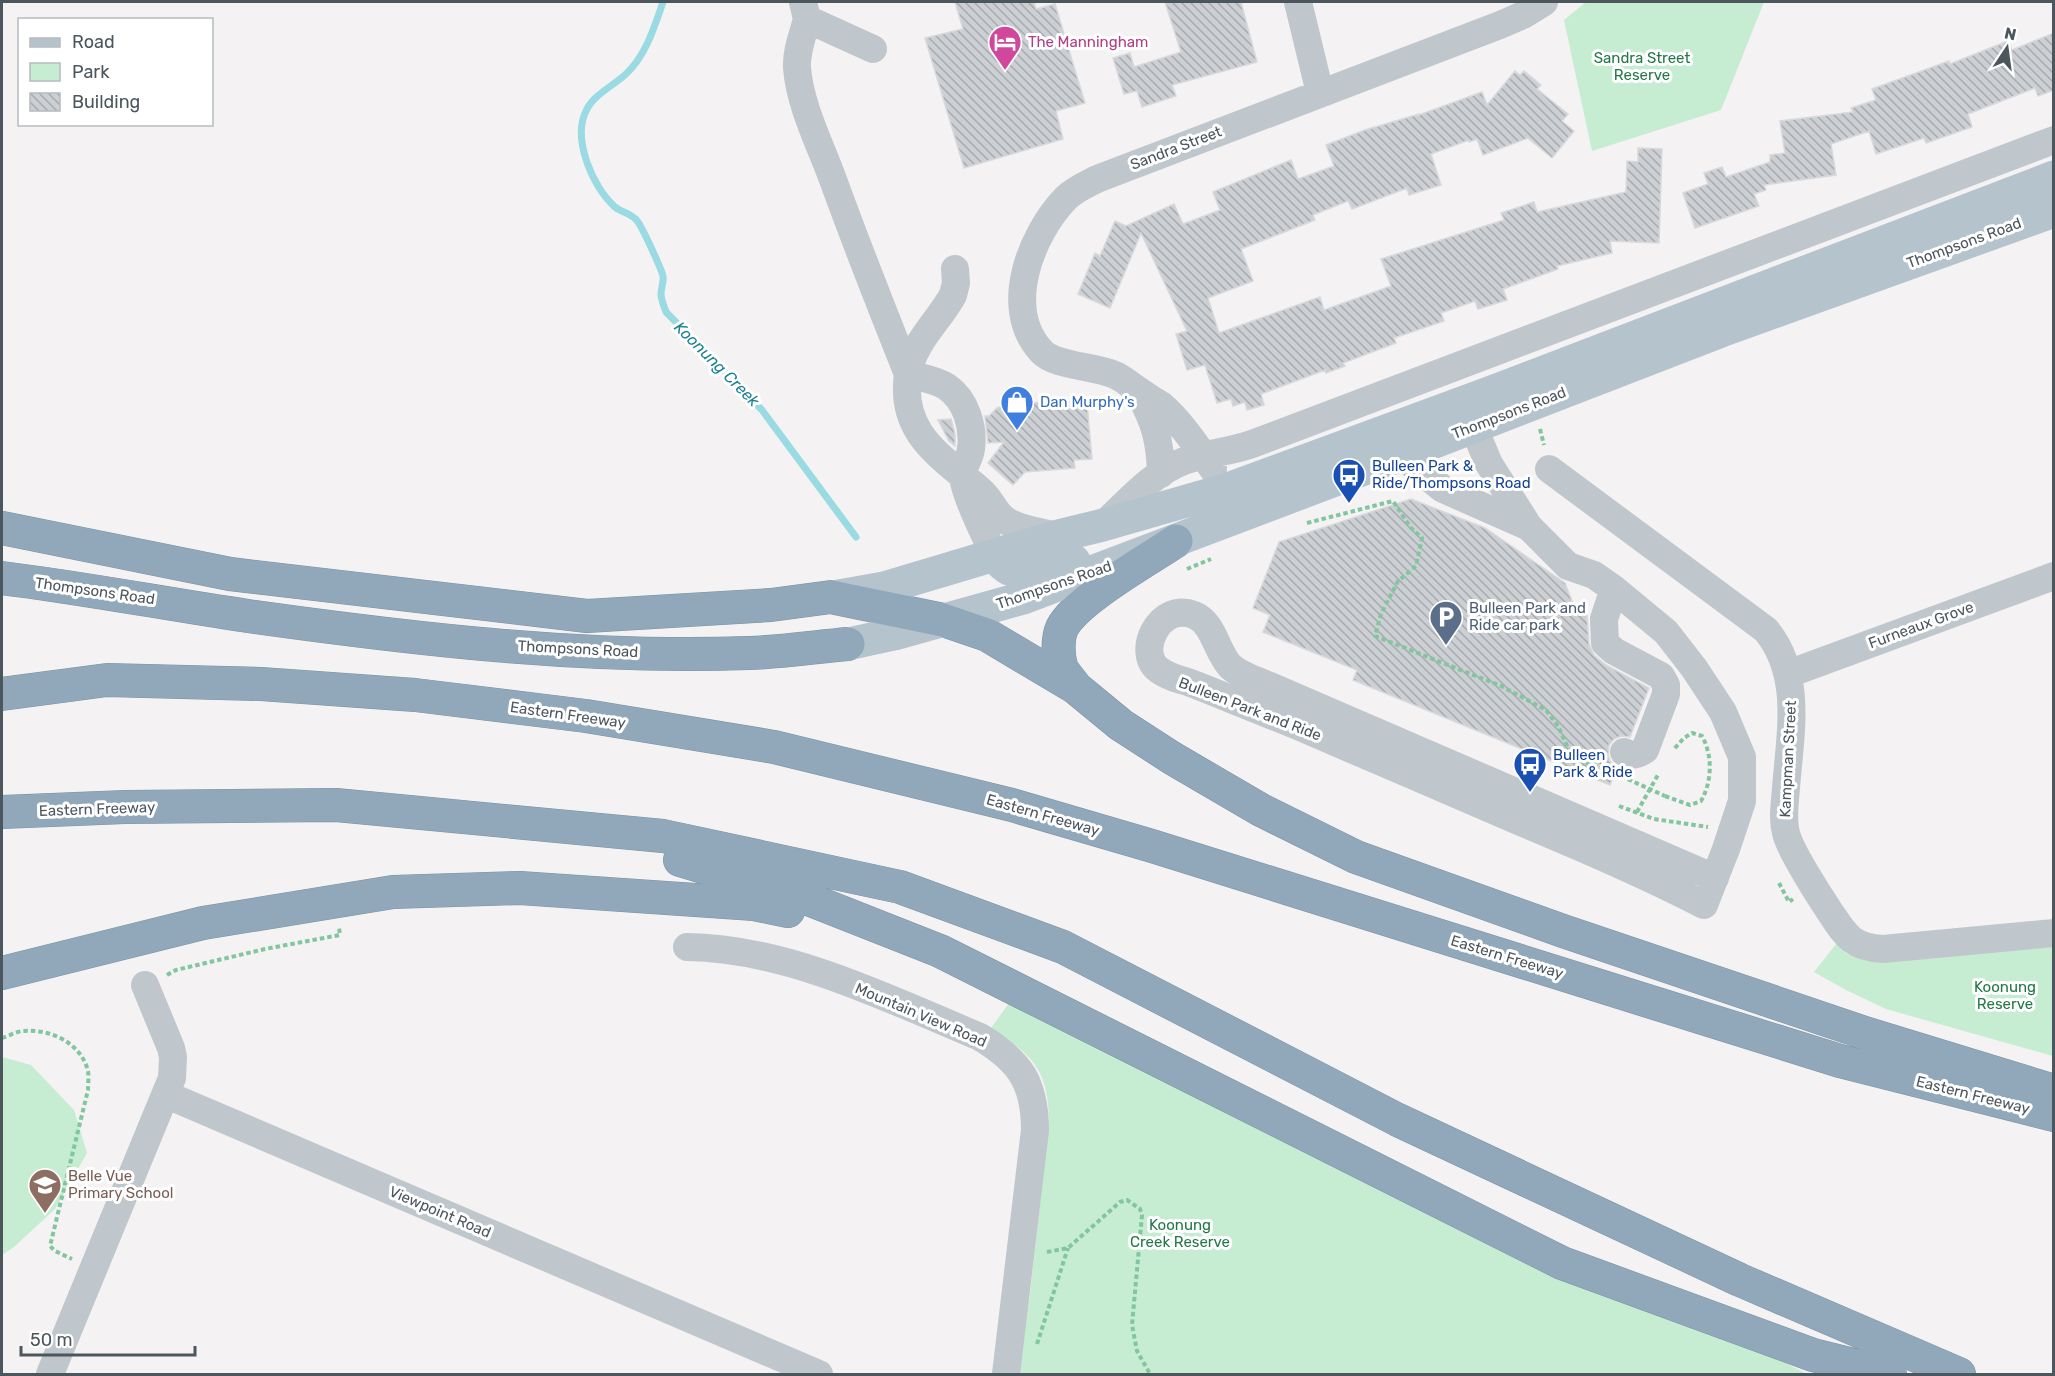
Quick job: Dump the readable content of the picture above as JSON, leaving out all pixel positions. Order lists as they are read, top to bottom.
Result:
{
  "streets": {
    "highway": ["Thompsons Road", "Eastern Freeway"],
    "street": [
      "Sandra Street",
      "Furneaux Grove",
      "Bulleen Park and Ride",
      "Kampman Street",
      "Mountain View Road",
      "Viewpoint Road"
    ]
  },
  "crossings": [
    ["Sandra Street", "Thompsons Road"],
    ["Furneaux Grove", "Kampman Street"]
  ],
  "water": ["Koonung Creek"],
  "parks": ["Sandra Street Reserve", "Koonung Reserve", "Koonung Creek Reserve"],
  "places": {
    "hotel": ["The Manningham"],
    "shop": ["Dan Murphy's"],
    "bus stop": ["Bulleen Park & Ride/Thompsons Road", "Bulleen Park & Ride"],
    "parking": ["Bulleen Park and Ride car park"],
    "school or university": ["Belle Vue Primary School"]
  },
  "legend": ["Road", "Park", "Building"],
  "scale_bar": "50 m",
  "north": "top"
}
